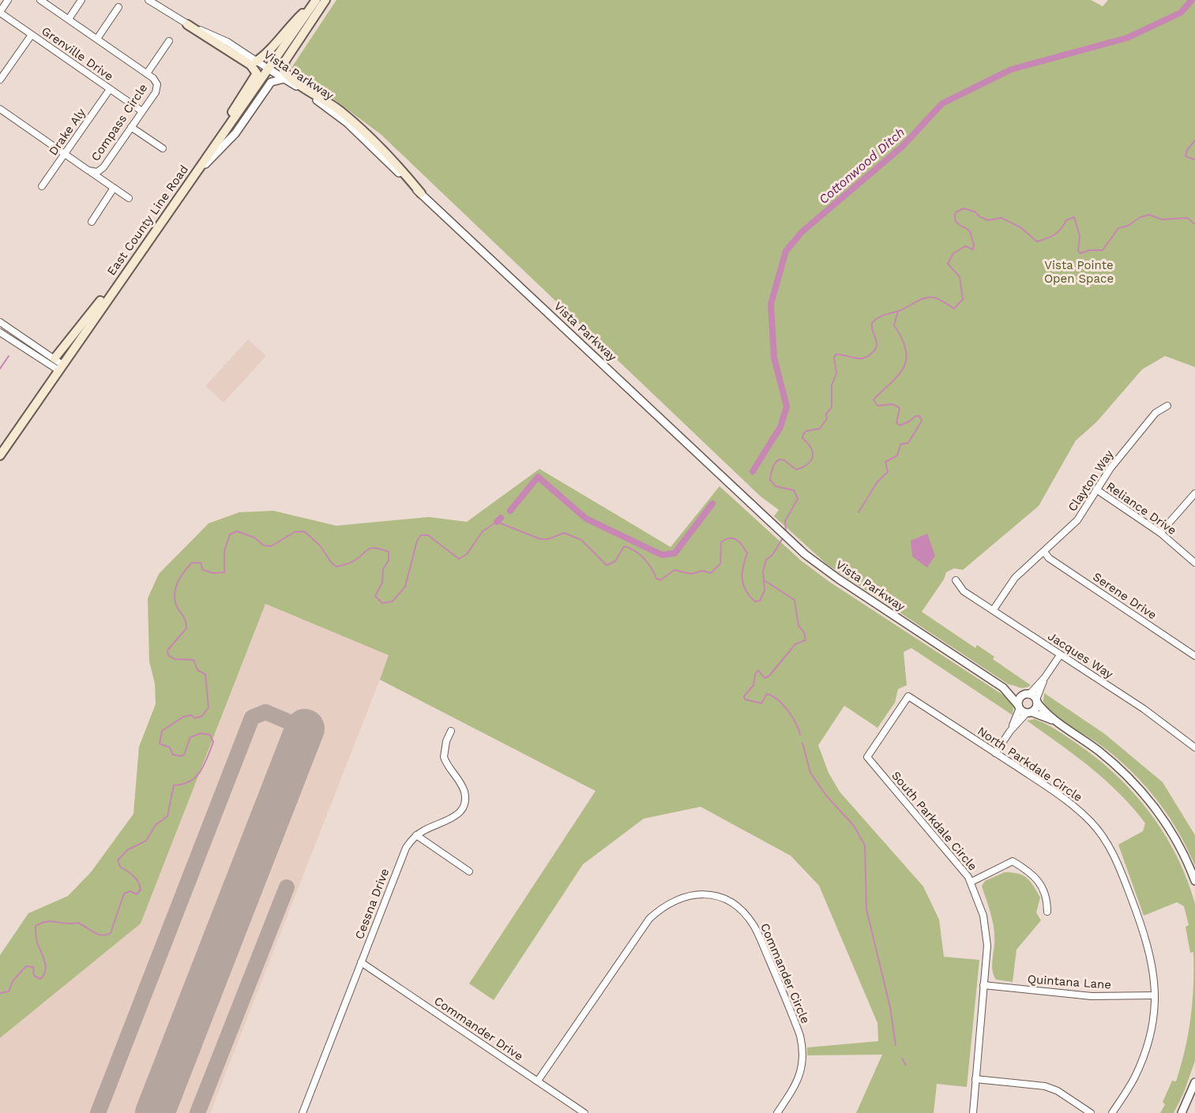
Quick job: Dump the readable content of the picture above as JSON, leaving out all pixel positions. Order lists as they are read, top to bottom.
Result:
{
  "streets": {
    "main road": ["East County Line Road"],
    "street": [
      "Grenville Drive",
      "Vista Parkway",
      "Compass Circle",
      "Drake Aly",
      "Clayton Way",
      "Reliance Drive",
      "Serene Drive",
      "Jacques Way",
      "North Parkdale Circle",
      "South Parkdale Circle",
      "Cessna Drive",
      "Commander Circle",
      "Quintana Lane",
      "Commander Drive"
    ]
  },
  "crossings": [
    ["Grenville Drive", "Compass Circle"],
    ["Grenville Drive", "Drake Aly"],
    ["Vista Parkway", "East County Line Road"],
    ["Compass Circle", "Drake Aly"],
    ["Clayton Way", "Reliance Drive"],
    ["Clayton Way", "Serene Drive"],
    ["Clayton Way", "Jacques Way"],
    ["North Parkdale Circle", "South Parkdale Circle"],
    ["North Parkdale Circle", "Quintana Lane"],
    ["South Parkdale Circle", "Quintana Lane"],
    ["Cessna Drive", "Commander Drive"],
    ["Commander Circle", "Commander Drive"]
  ],
  "water": ["Cottonwood Ditch"],
  "parks": ["Vista Pointe Open Space"]
}
